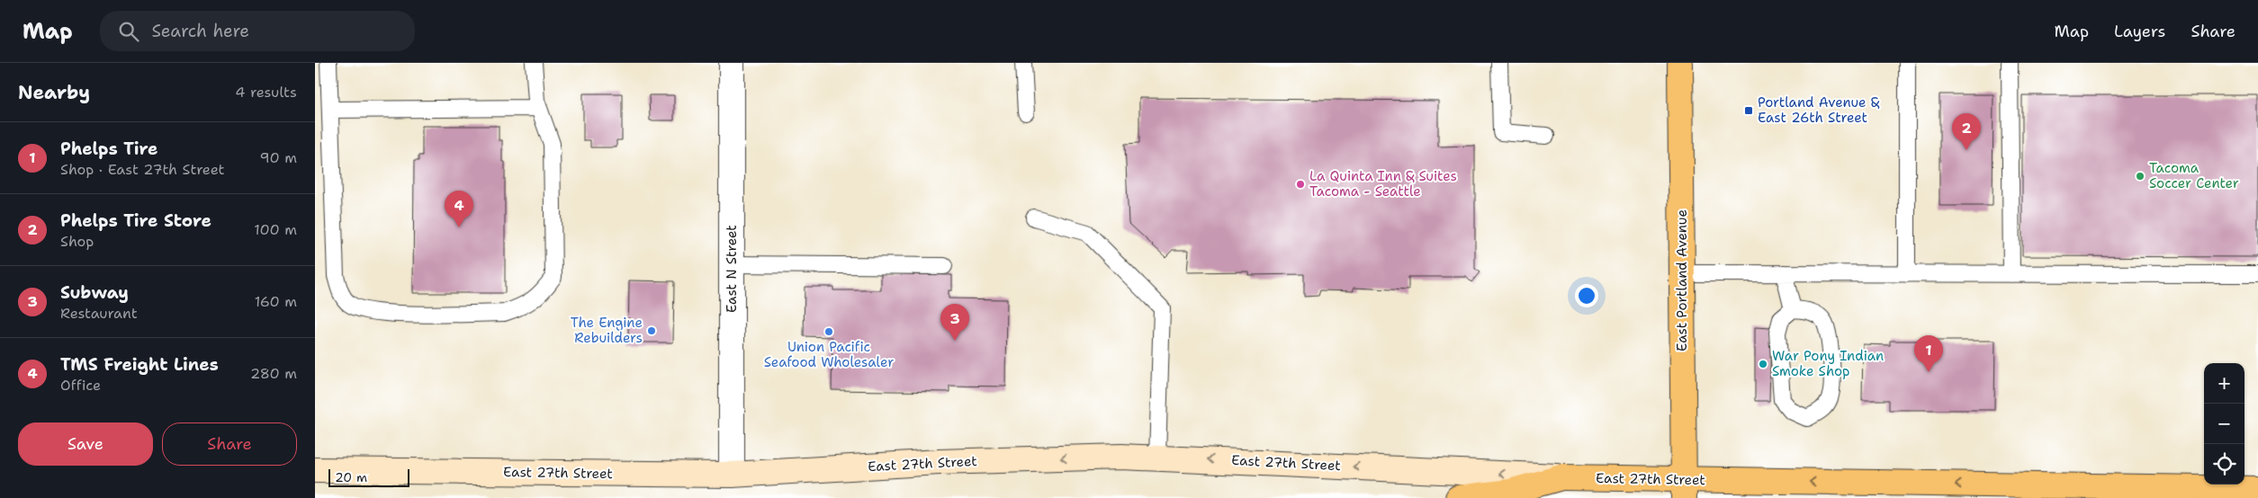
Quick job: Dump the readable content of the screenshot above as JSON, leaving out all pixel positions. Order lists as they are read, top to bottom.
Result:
{
  "streets": {
    "main road": ["East Portland Avenue", "East 27th Street"],
    "street": ["East N Street"]
  },
  "crossings": [
    ["East N Street", "East 27th Street"],
    ["East Portland Avenue", "East 27th Street"]
  ],
  "one_way": ["East 27th Street"],
  "places": {
    "transit": ["Portland Avenue & East 26th Street"],
    "other": [
      "Tacoma Soccer Center",
      "La Quinta Inn & Suites Tacoma - Seattle",
      "The Engine Rebuilders",
      "Union Pacific Seafood Wholesaler",
      "War Pony Indian Smoke Shop"
    ]
  },
  "scale_bar": "20 m",
  "page": {
    "header": "Map",
    "search": "Search here",
    "nav": ["Map", "Layers", "Share"],
    "heading": ["Nearby", "4 results"],
    "pins": [
      "2",
      "4",
      "3",
      "1"
    ],
    "list": [
      {
        "mark": "1",
        "name": "Phelps Tire",
        "note": "Shop · East 27th Street",
        "value": "90 m"
      },
      {
        "mark": "2",
        "name": "Phelps Tire Store",
        "note": "Shop",
        "value": "100 m"
      },
      {
        "mark": "3",
        "name": "Subway",
        "note": "Restaurant",
        "value": "160 m"
      },
      {
        "mark": "4",
        "name": "TMS Freight Lines",
        "note": "Office",
        "value": "280 m"
      }
    ],
    "map_buttons": ["+", "−"],
    "buttons": ["Save", "Share"],
    "scale": "20 m"
  }
}
